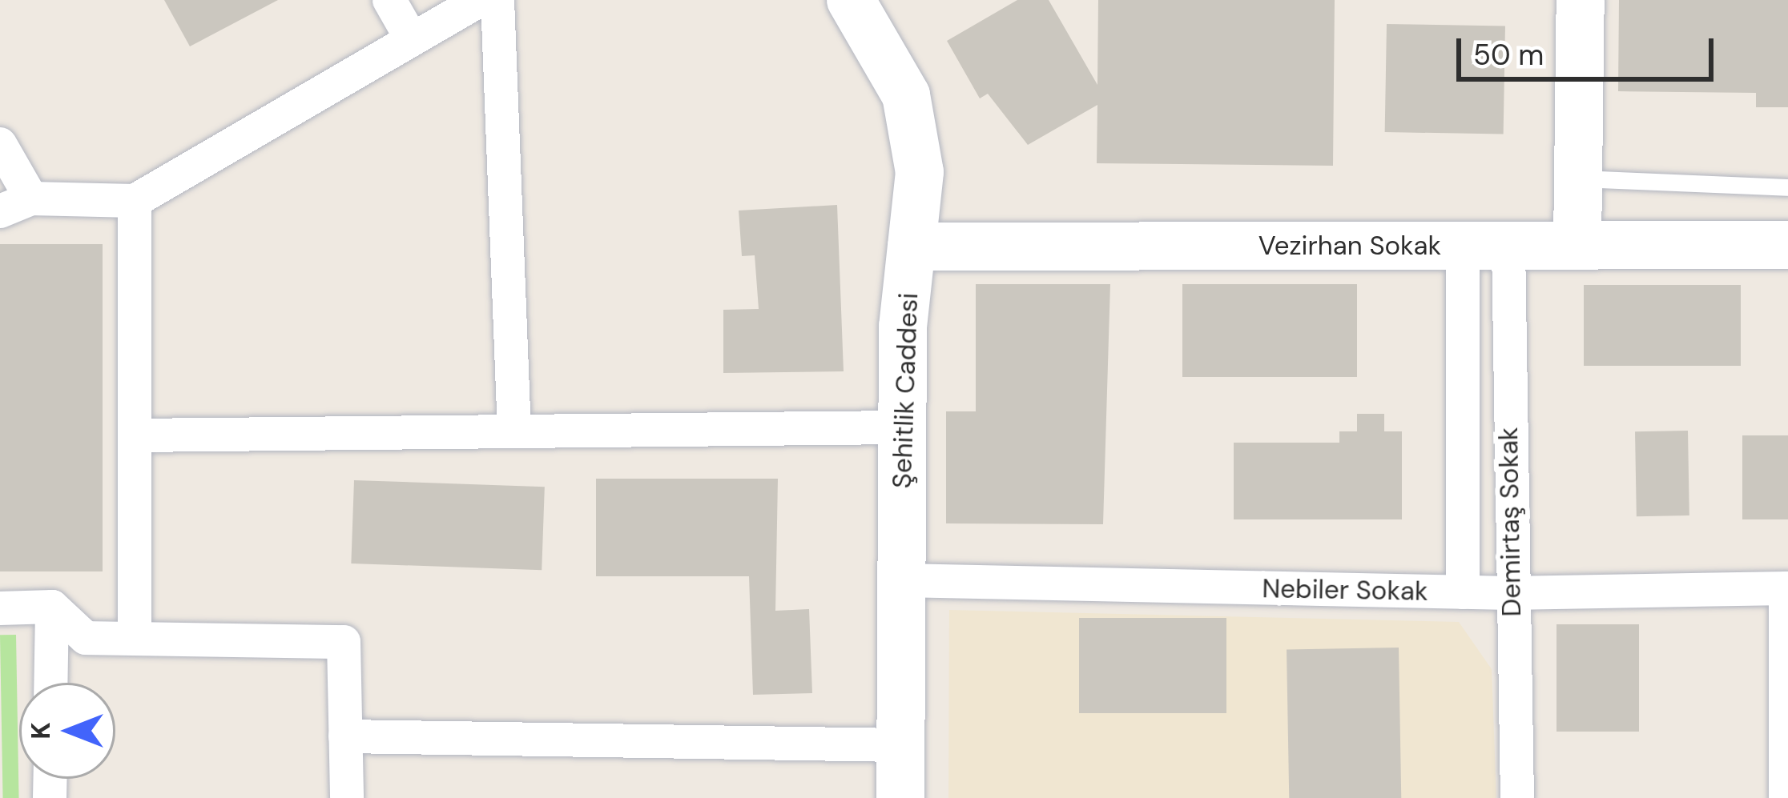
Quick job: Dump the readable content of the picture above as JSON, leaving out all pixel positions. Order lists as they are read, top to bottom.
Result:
{
  "streets": {
    "street": [
      "Vezirhan Sokak",
      "Şehitlik Caddesi",
      "Demirtaş Sokak",
      "Nebiler Sokak"
    ]
  },
  "crossings": [
    ["Vezirhan Sokak", "Şehitlik Caddesi"],
    ["Vezirhan Sokak", "Demirtaş Sokak"],
    ["Şehitlik Caddesi", "Nebiler Sokak"],
    ["Demirtaş Sokak", "Nebiler Sokak"]
  ],
  "scale_bar": "50 m",
  "north": "left"
}
